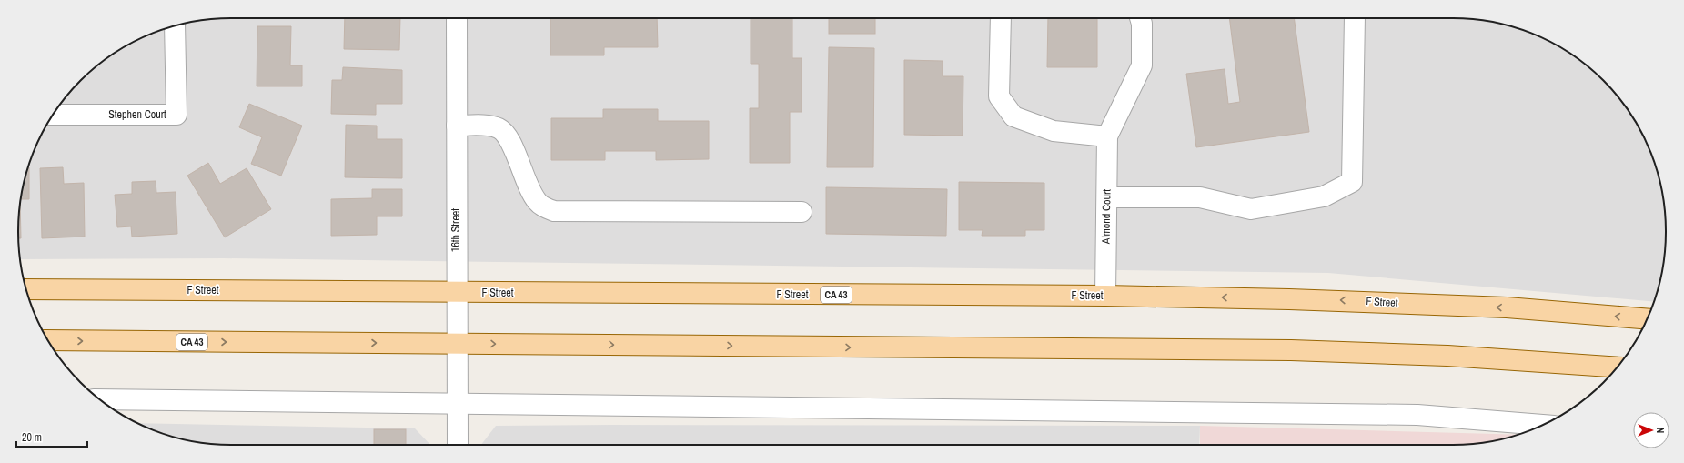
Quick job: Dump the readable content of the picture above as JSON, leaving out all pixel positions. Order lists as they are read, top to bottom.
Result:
{
  "streets": {
    "main road": ["F Street", "CA 43"],
    "street": ["Stephen Court", "Almond Court", "16th Street"]
  },
  "crossings": [
    ["Almond Court", "F Street"],
    ["16th Street", "F Street"],
    ["16th Street", "CA 43"]
  ],
  "scale_bar": "20 m",
  "north": "right"
}
